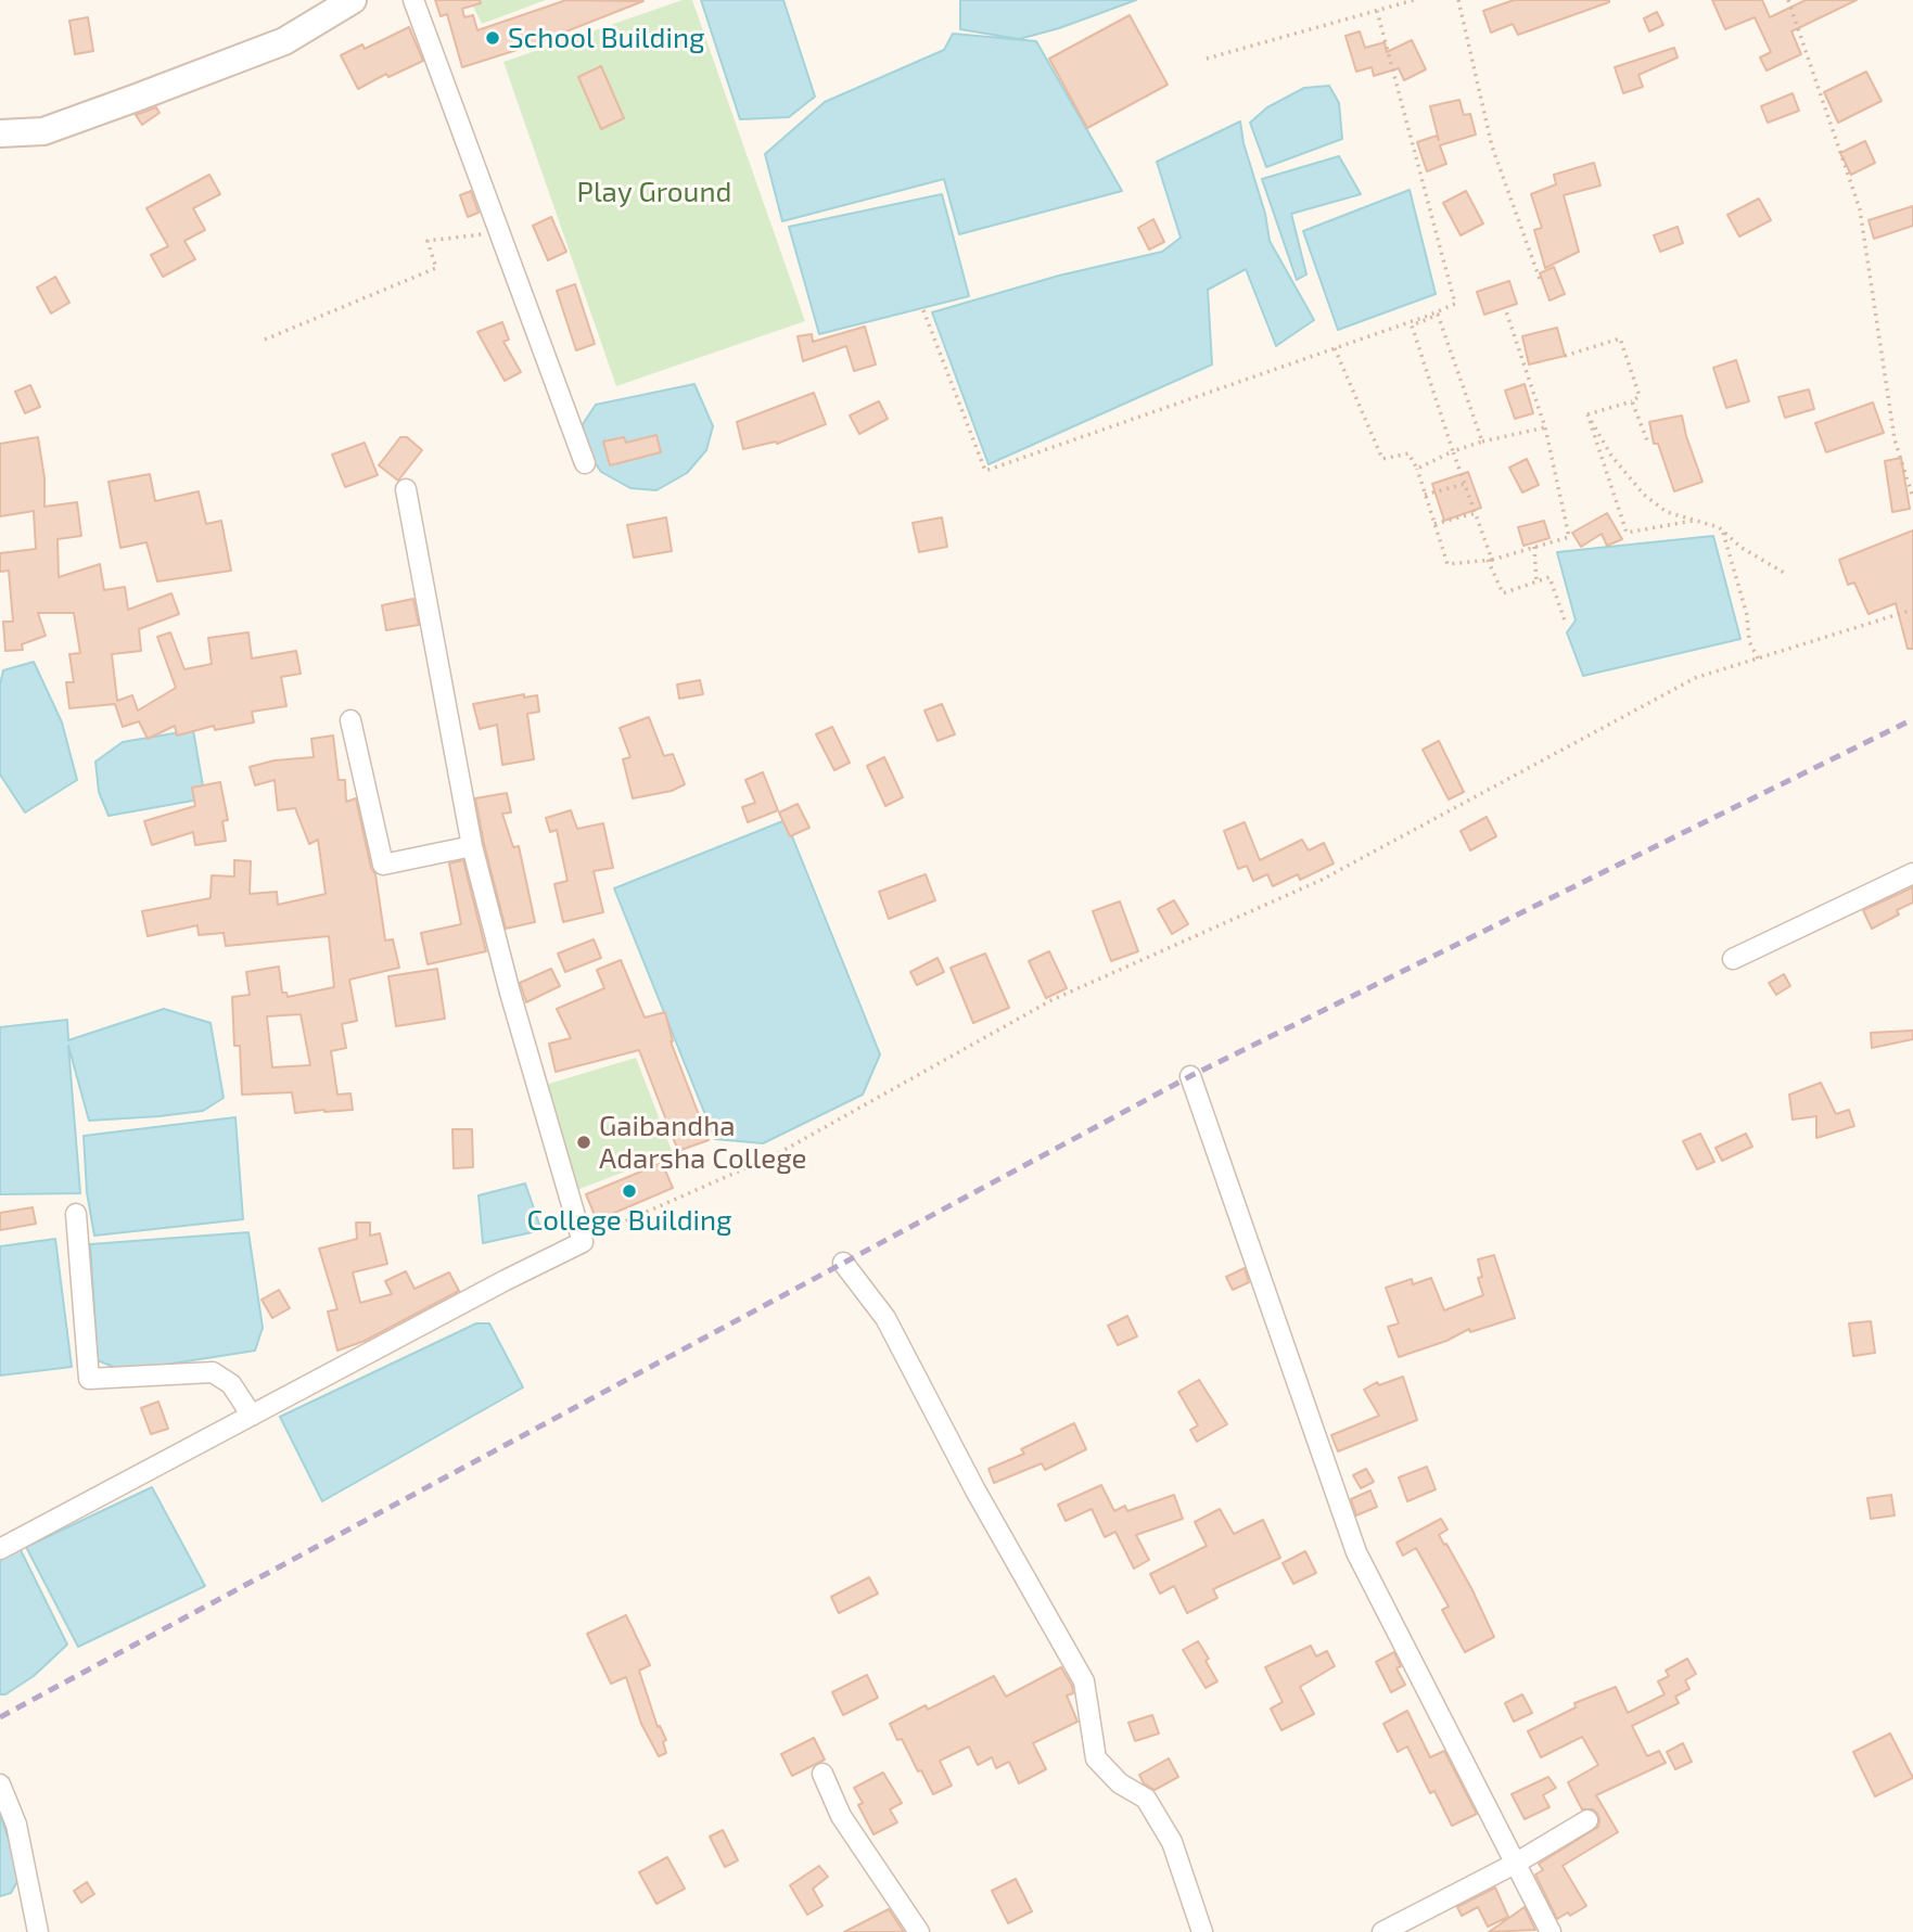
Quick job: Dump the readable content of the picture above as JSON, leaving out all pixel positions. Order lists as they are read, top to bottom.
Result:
{
  "parks": ["Play Ground"],
  "places": ["School Building", "Gaibandha Adarsha College", "College Building"]
}
